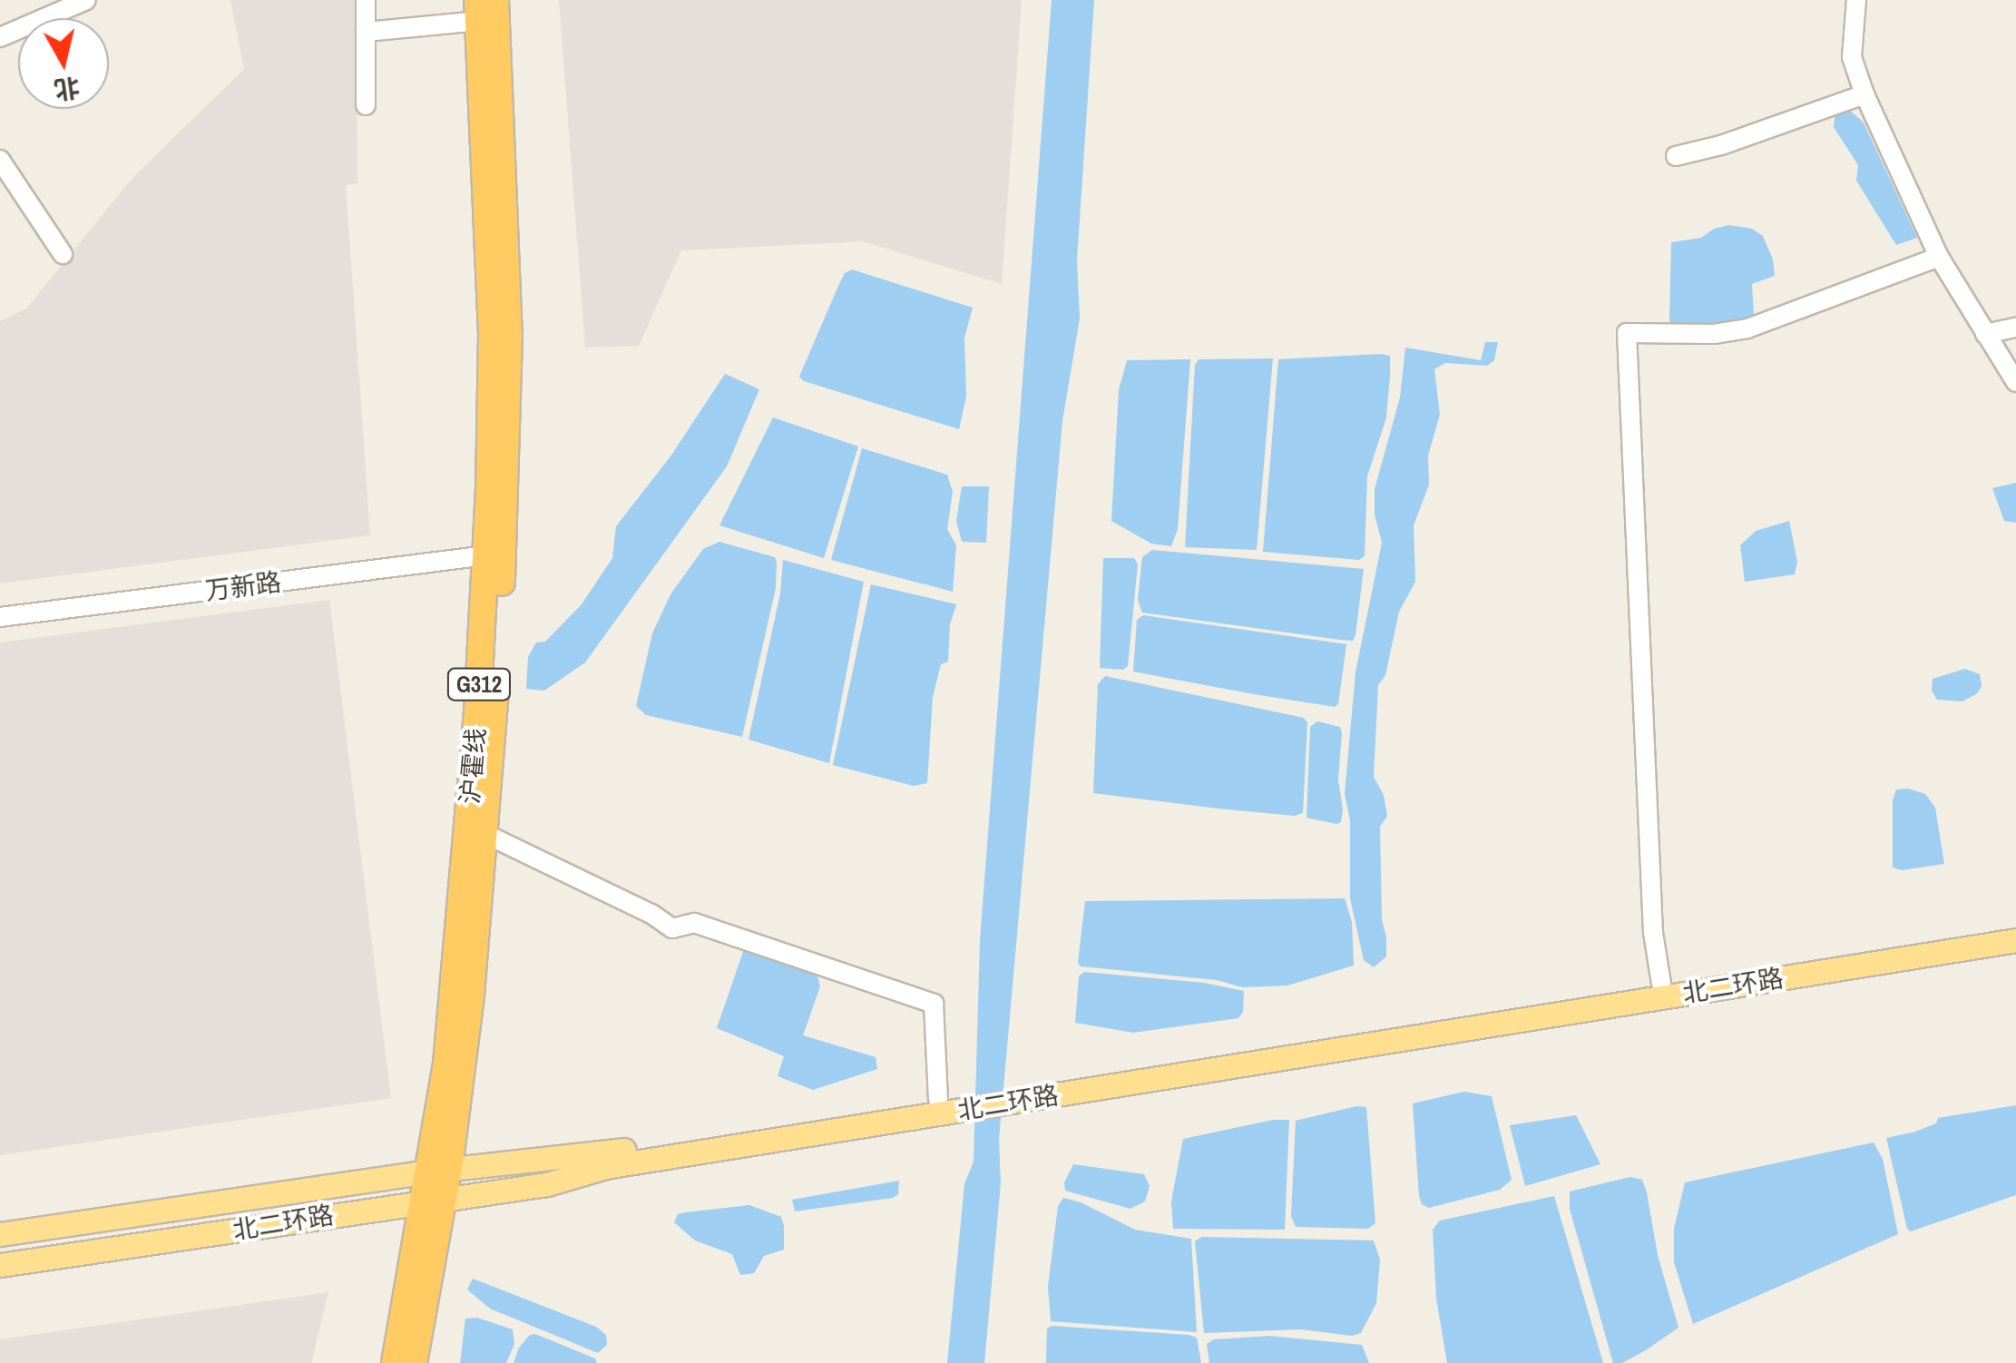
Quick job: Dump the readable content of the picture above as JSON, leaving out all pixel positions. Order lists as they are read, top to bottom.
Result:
{
  "streets": {
    "highway": ["G312", "沪霍线"],
    "main road": ["北二环路"],
    "street": ["万新路"]
  },
  "crossings": [
    ["万新路", "沪霍线"],
    ["沪霍线", "北二环路"]
  ],
  "north": "bottom"
}
